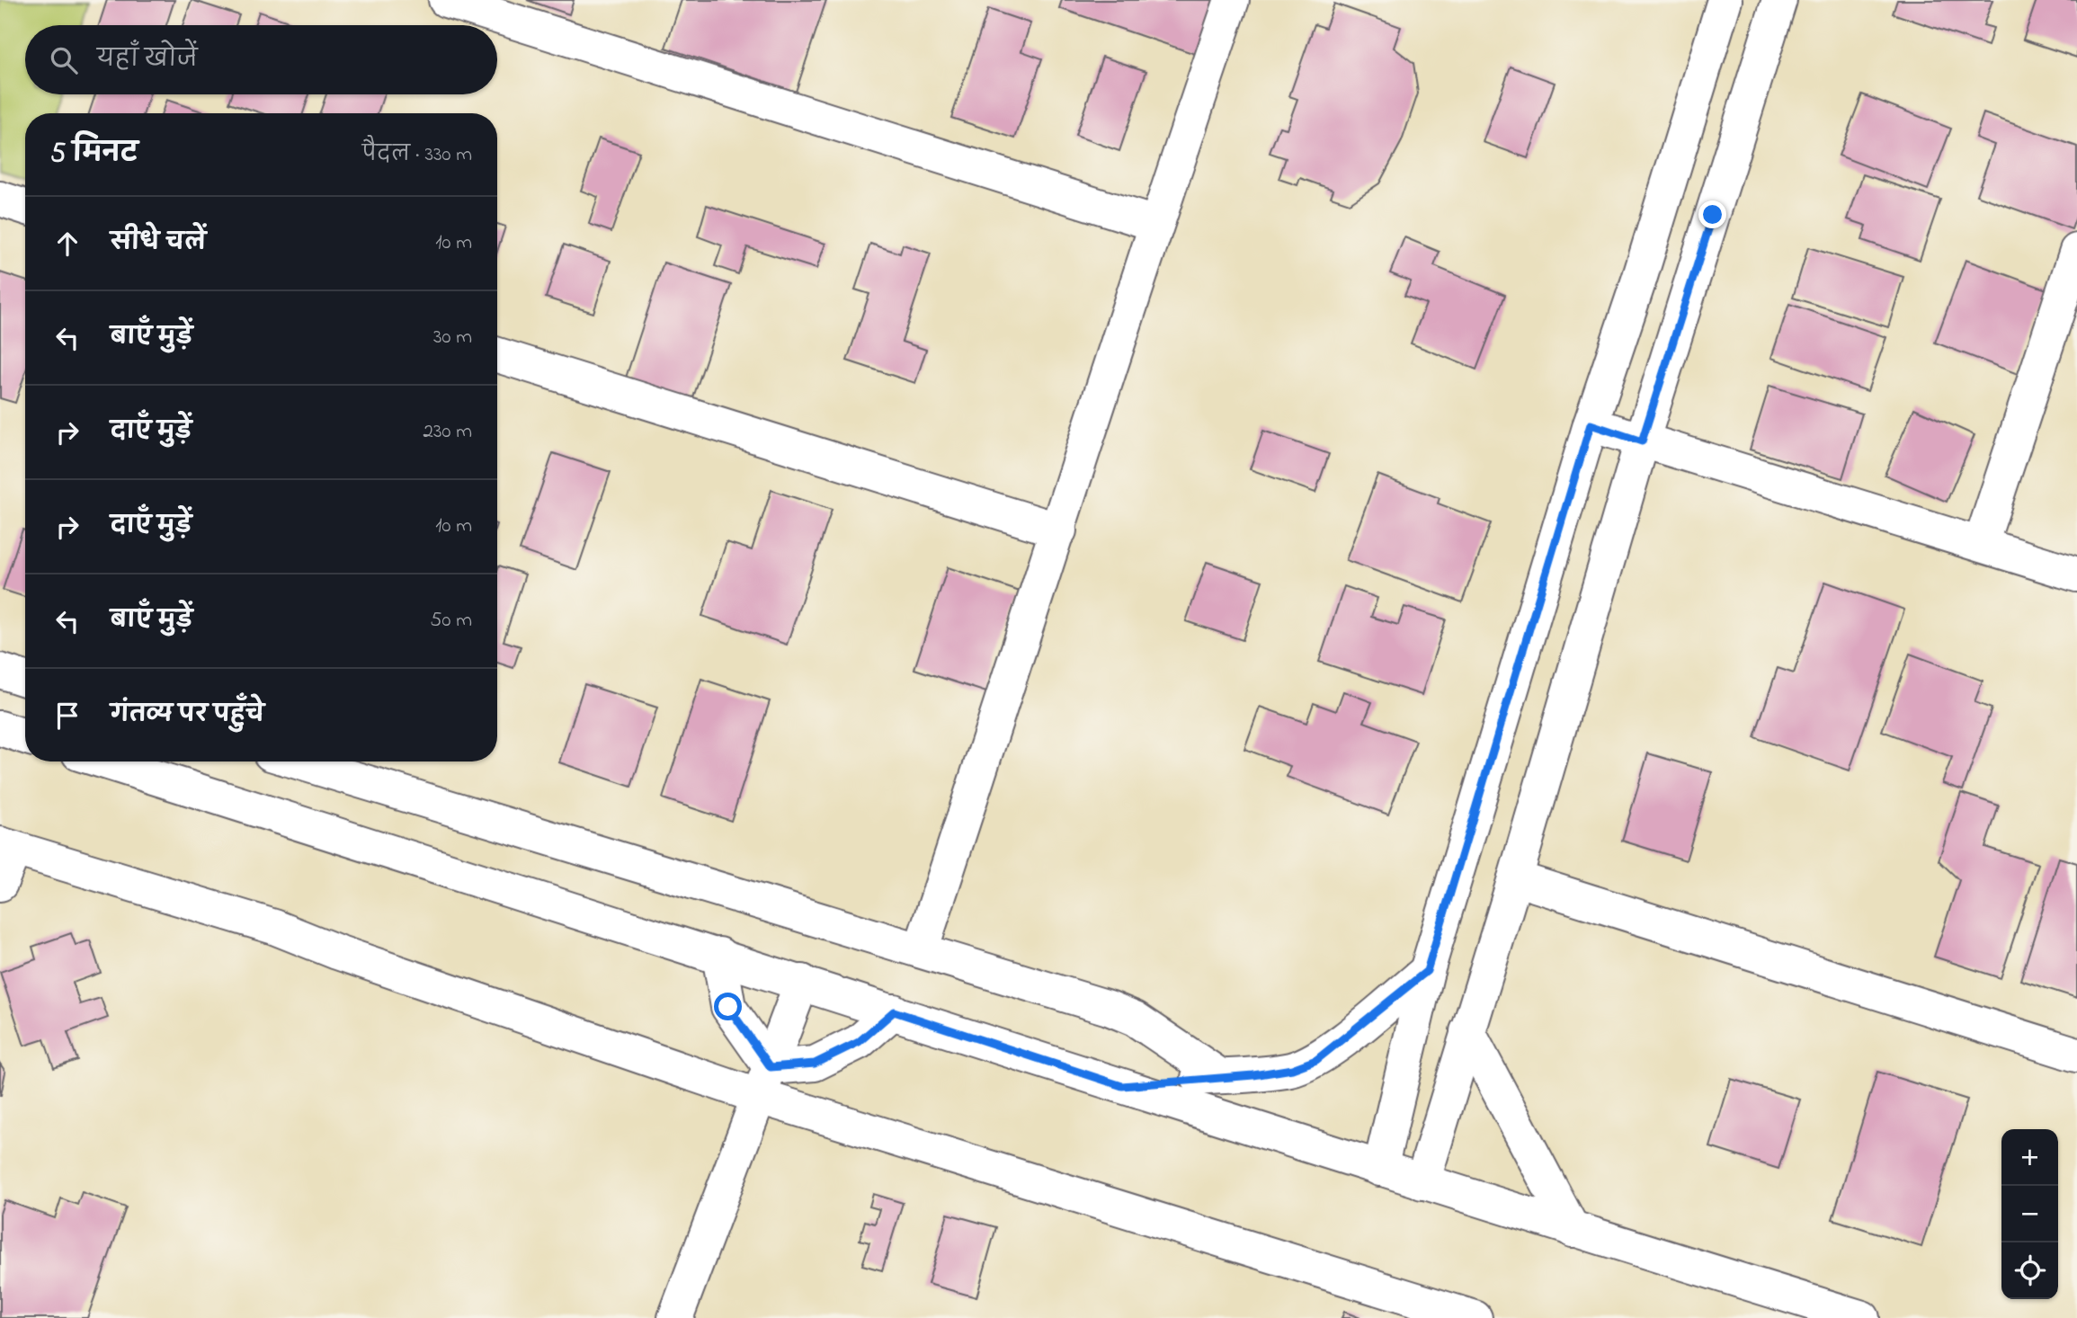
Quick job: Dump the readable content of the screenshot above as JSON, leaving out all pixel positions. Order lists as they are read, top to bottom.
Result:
{
  "page": {
    "search": "यहाँ खोजें",
    "heading": ["5 मिनट", "पैदल · 330 m"],
    "list": [
      ["सीधे चलें", "10 m"],
      ["बाएँ मुड़ें", "30 m"],
      ["दाएँ मुड़ें", "230 m"],
      ["दाएँ मुड़ें", "10 m"],
      ["बाएँ मुड़ें", "50 m"],
      "गंतव्य पर पहुँचे"
    ],
    "map_buttons": ["+", "−"]
  }
}
